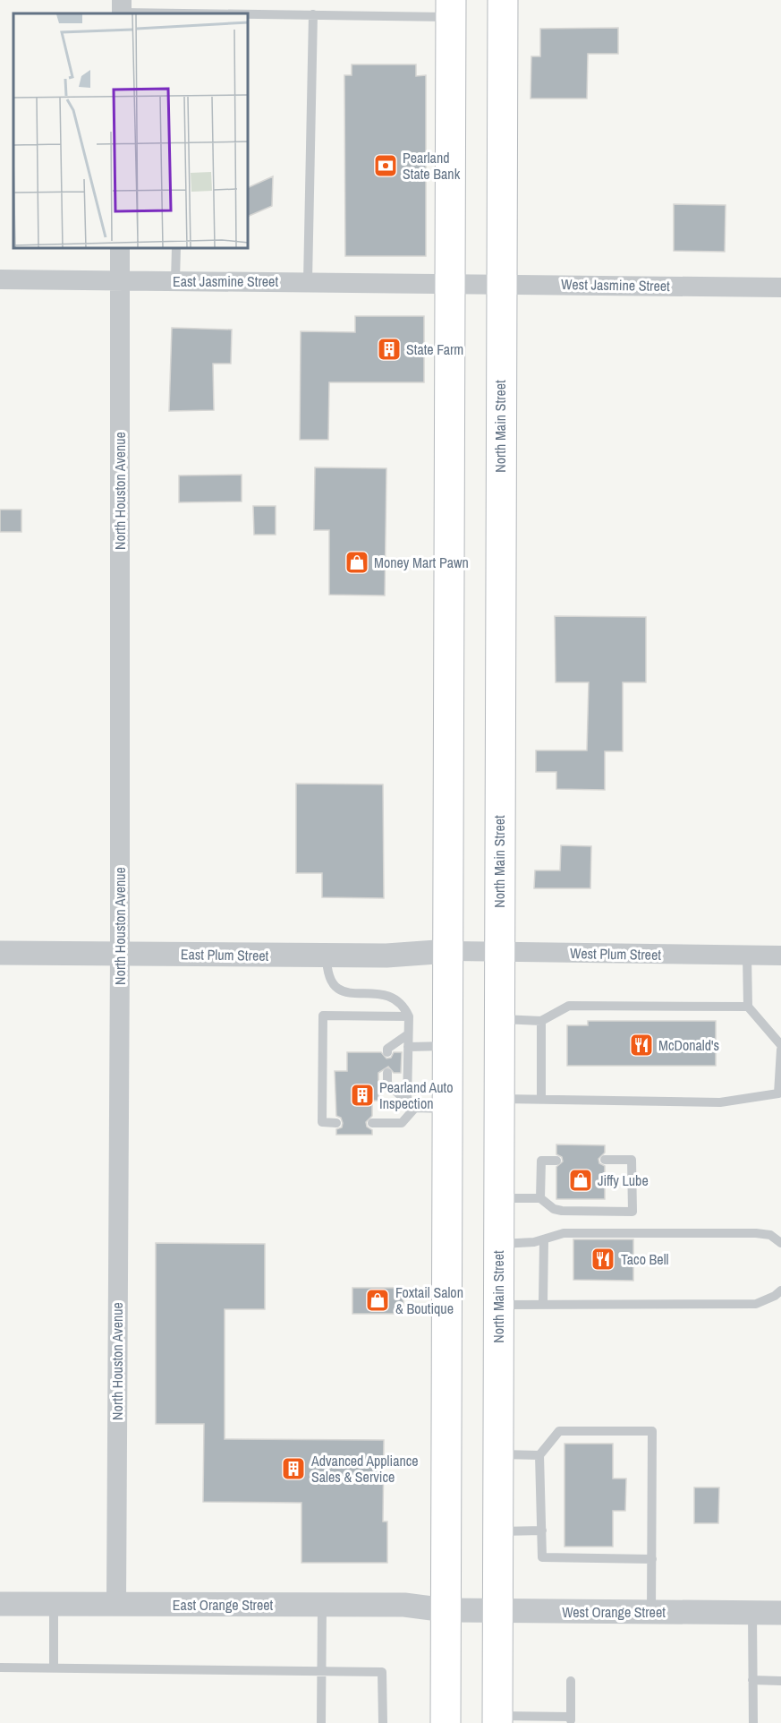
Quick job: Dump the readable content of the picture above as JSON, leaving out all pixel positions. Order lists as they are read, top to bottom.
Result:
{
  "streets": {
    "main road": ["North Main Street"],
    "street": [
      "East Jasmine Street",
      "West Jasmine Street",
      "North Houston Avenue",
      "West Plum Street",
      "East Plum Street",
      "East Orange Street",
      "West Orange Street"
    ]
  },
  "crossings": [
    ["East Jasmine Street", "West Jasmine Street"],
    ["East Jasmine Street", "North Houston Avenue"],
    ["West Jasmine Street", "North Main Street"],
    ["North Main Street", "West Plum Street"],
    ["North Main Street", "West Orange Street"],
    ["North Houston Avenue", "East Plum Street"],
    ["North Houston Avenue", "East Orange Street"],
    ["West Plum Street", "East Plum Street"],
    ["East Orange Street", "West Orange Street"]
  ],
  "places": {
    "bank": ["Pearland State Bank"],
    "building": ["State Farm", "Pearland Auto Inspection", "Advanced Appliance Sales & Service"],
    "shop": ["Money Mart Pawn", "Jiffy Lube", "Foxtail Salon & Boutique"],
    "restaurant": ["McDonald's", "Taco Bell"]
  }
}
